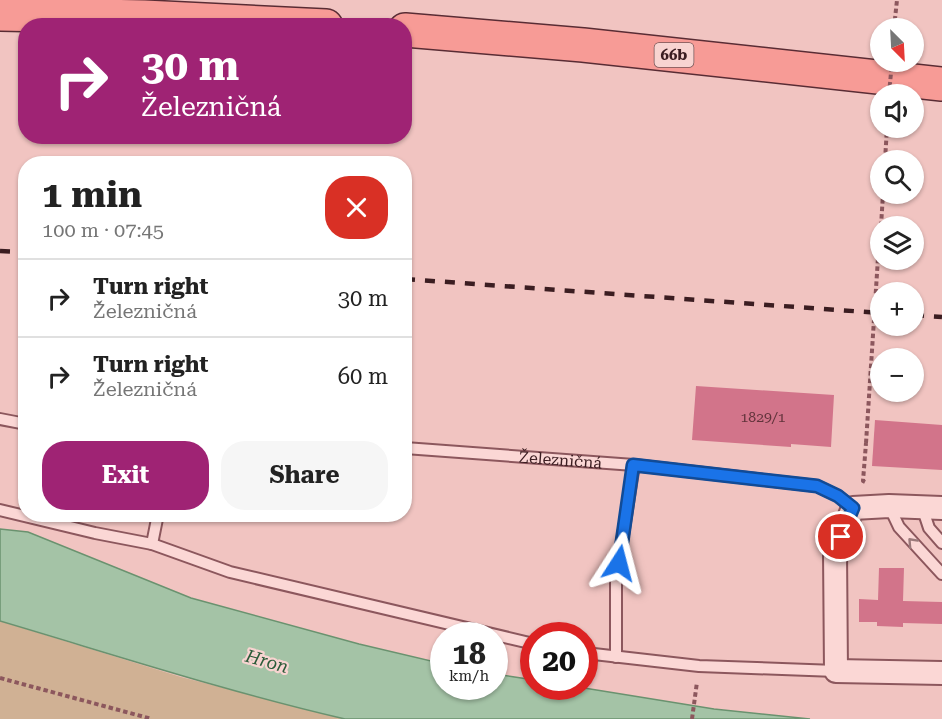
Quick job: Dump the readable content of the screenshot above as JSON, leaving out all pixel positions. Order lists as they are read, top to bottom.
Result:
{
  "streets": {
    "main road": ["66b"],
    "lane": ["Železničná"]
  },
  "water": ["Hron"],
  "house_numbers": ["1829/1"],
  "north": "bottom right",
  "page": {
    "map_buttons": ["+", "−"],
    "turn": ["30 m", "Železničná"],
    "heading": ["1 min", "100 m · 07:45"],
    "list": [
      {
        "name": "Turn right",
        "note": "Železničná",
        "value": "30 m"
      },
      {
        "name": "Turn right",
        "note": "Železničná",
        "value": "60 m"
      }
    ],
    "buttons": ["Exit", "Share"],
    "speed": "18 km/h",
    "limit": "20"
  }
}
